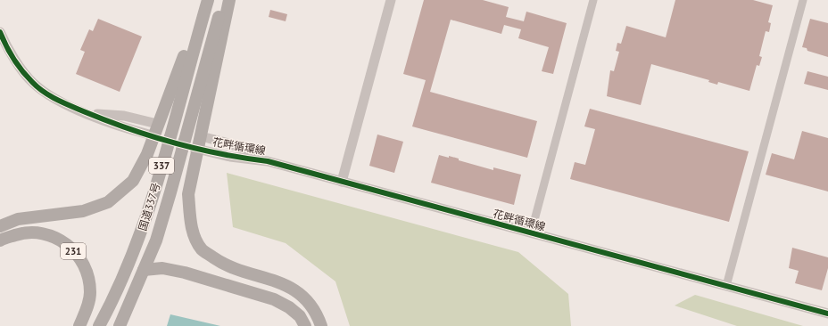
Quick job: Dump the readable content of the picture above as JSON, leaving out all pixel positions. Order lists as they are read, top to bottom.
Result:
{
  "streets": {
    "highway": ["337", "国道337号", "231"],
    "street": ["花畔循環線"]
  }
}
